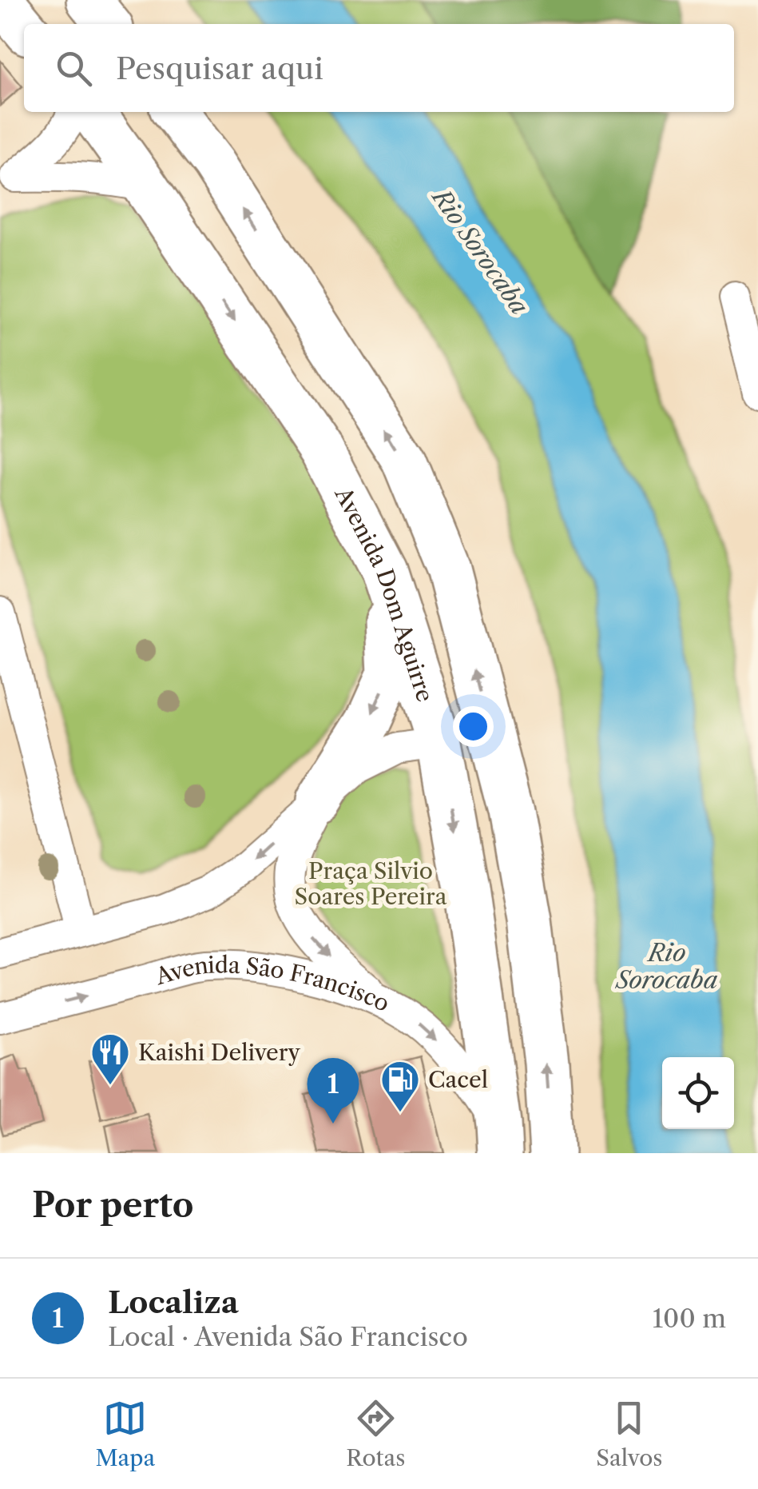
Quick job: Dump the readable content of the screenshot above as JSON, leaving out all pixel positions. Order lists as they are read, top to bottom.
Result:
{
  "streets": {
    "highway": ["Avenida Dom Aguirre"],
    "street": ["Avenida São Francisco"]
  },
  "crossings": [
    ["Avenida Dom Aguirre", "Avenida São Francisco"]
  ],
  "one_way": ["Avenida São Francisco"],
  "water": ["Rio Sorocaba"],
  "parks": ["Praça Silvio Soares Pereira"],
  "places": {
    "restaurant": ["Kaishi Delivery"],
    "fuel station": ["Cacel"]
  },
  "page": {
    "search": "Pesquisar aqui",
    "pins": "1",
    "heading": "Por perto",
    "list": [
      {
        "mark": "1",
        "name": "Localiza",
        "note": "Local · Avenida São Francisco",
        "value": "100 m"
      }
    ],
    "nav": ["Mapa", "Rotas", "Salvos"]
  }
}
